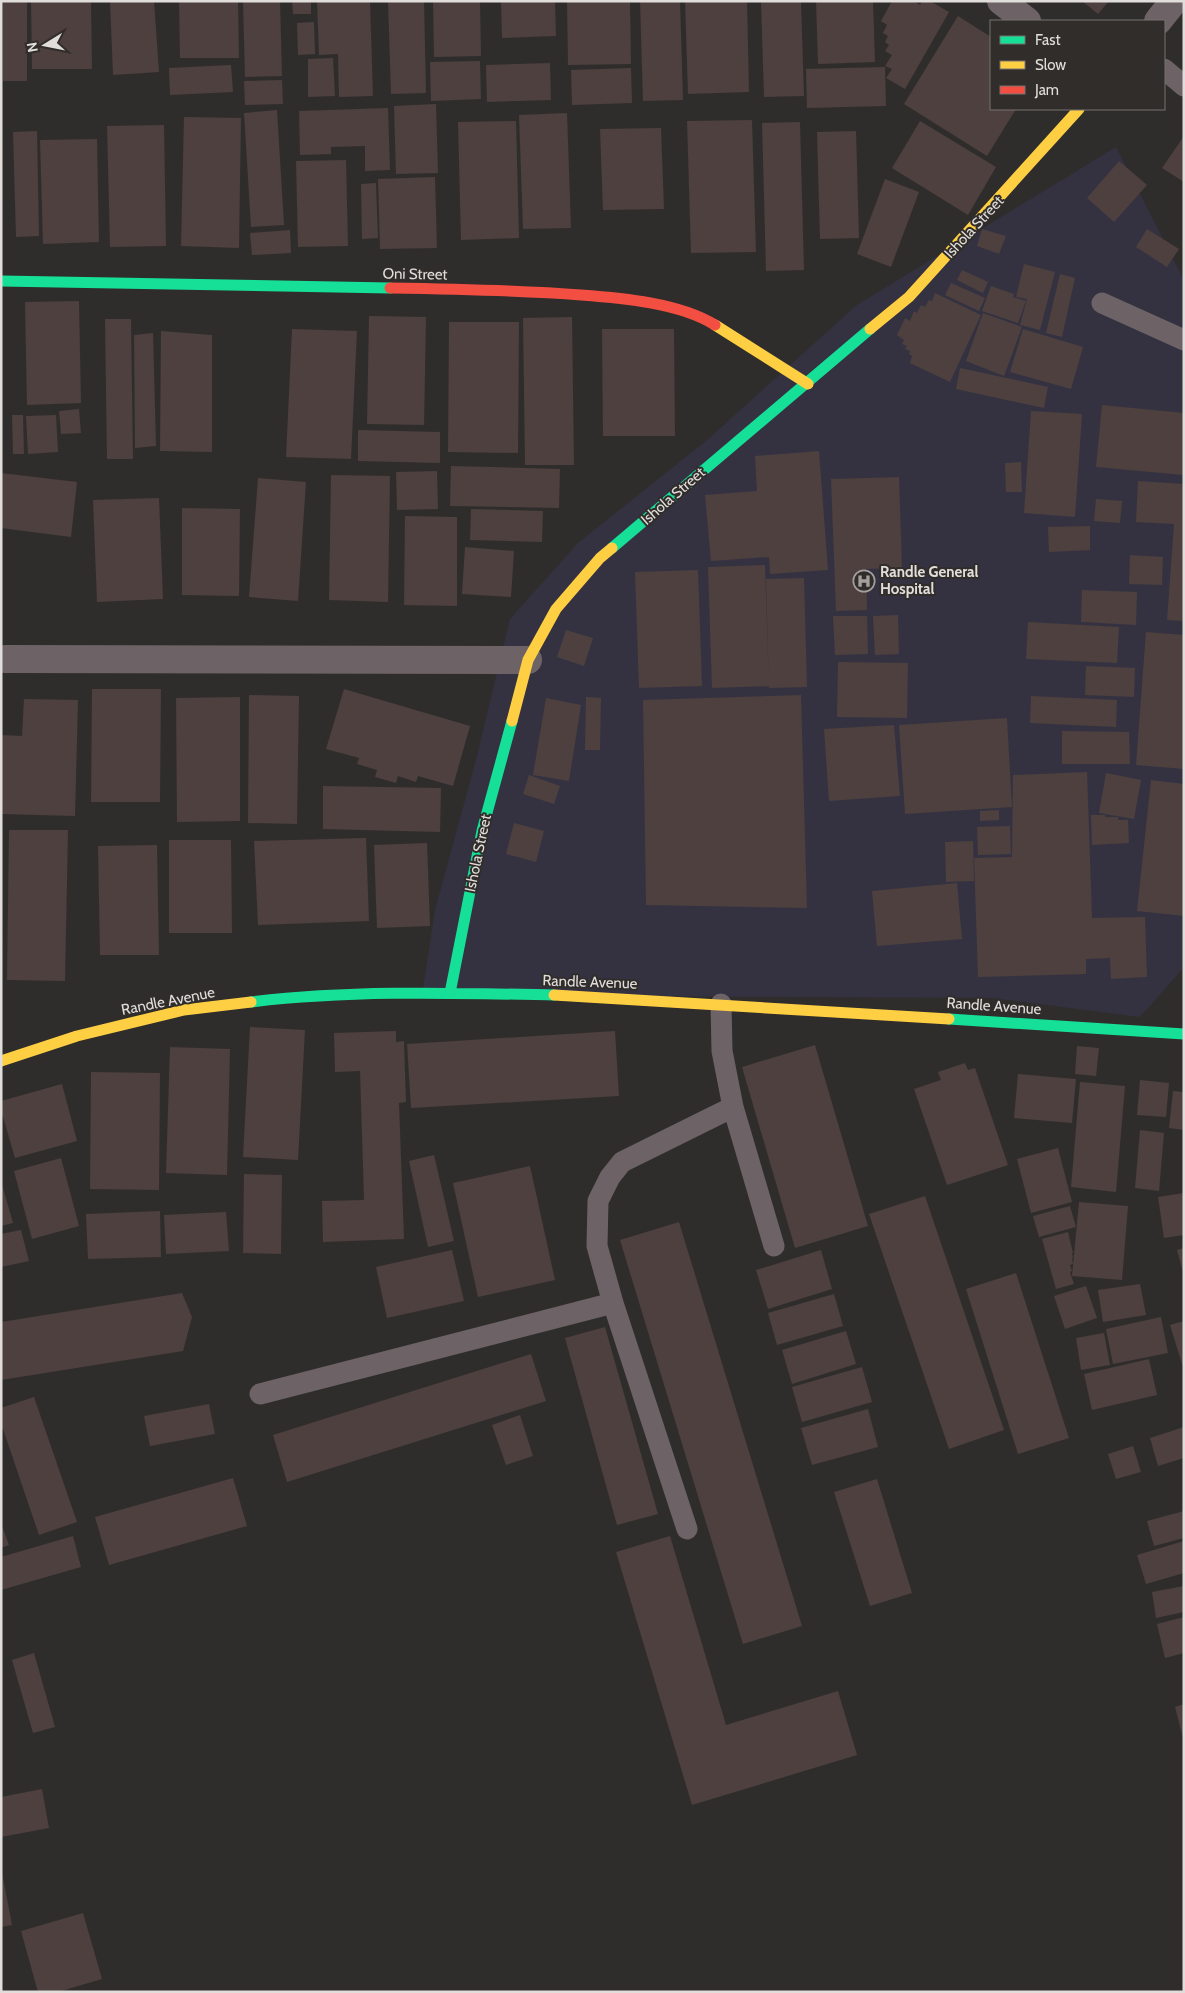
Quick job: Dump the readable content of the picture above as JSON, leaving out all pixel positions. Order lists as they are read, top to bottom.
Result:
{
  "streets": {
    "street": ["Ishola Street", "Oni Street", "Randle Avenue"]
  },
  "crossings": [
    ["Ishola Street", "Oni Street"],
    ["Ishola Street", "Randle Avenue"]
  ],
  "places": {
    "hospital": ["Randle General Hospital"]
  },
  "legend": ["Fast", "Slow", "Jam"],
  "north": "left"
}
